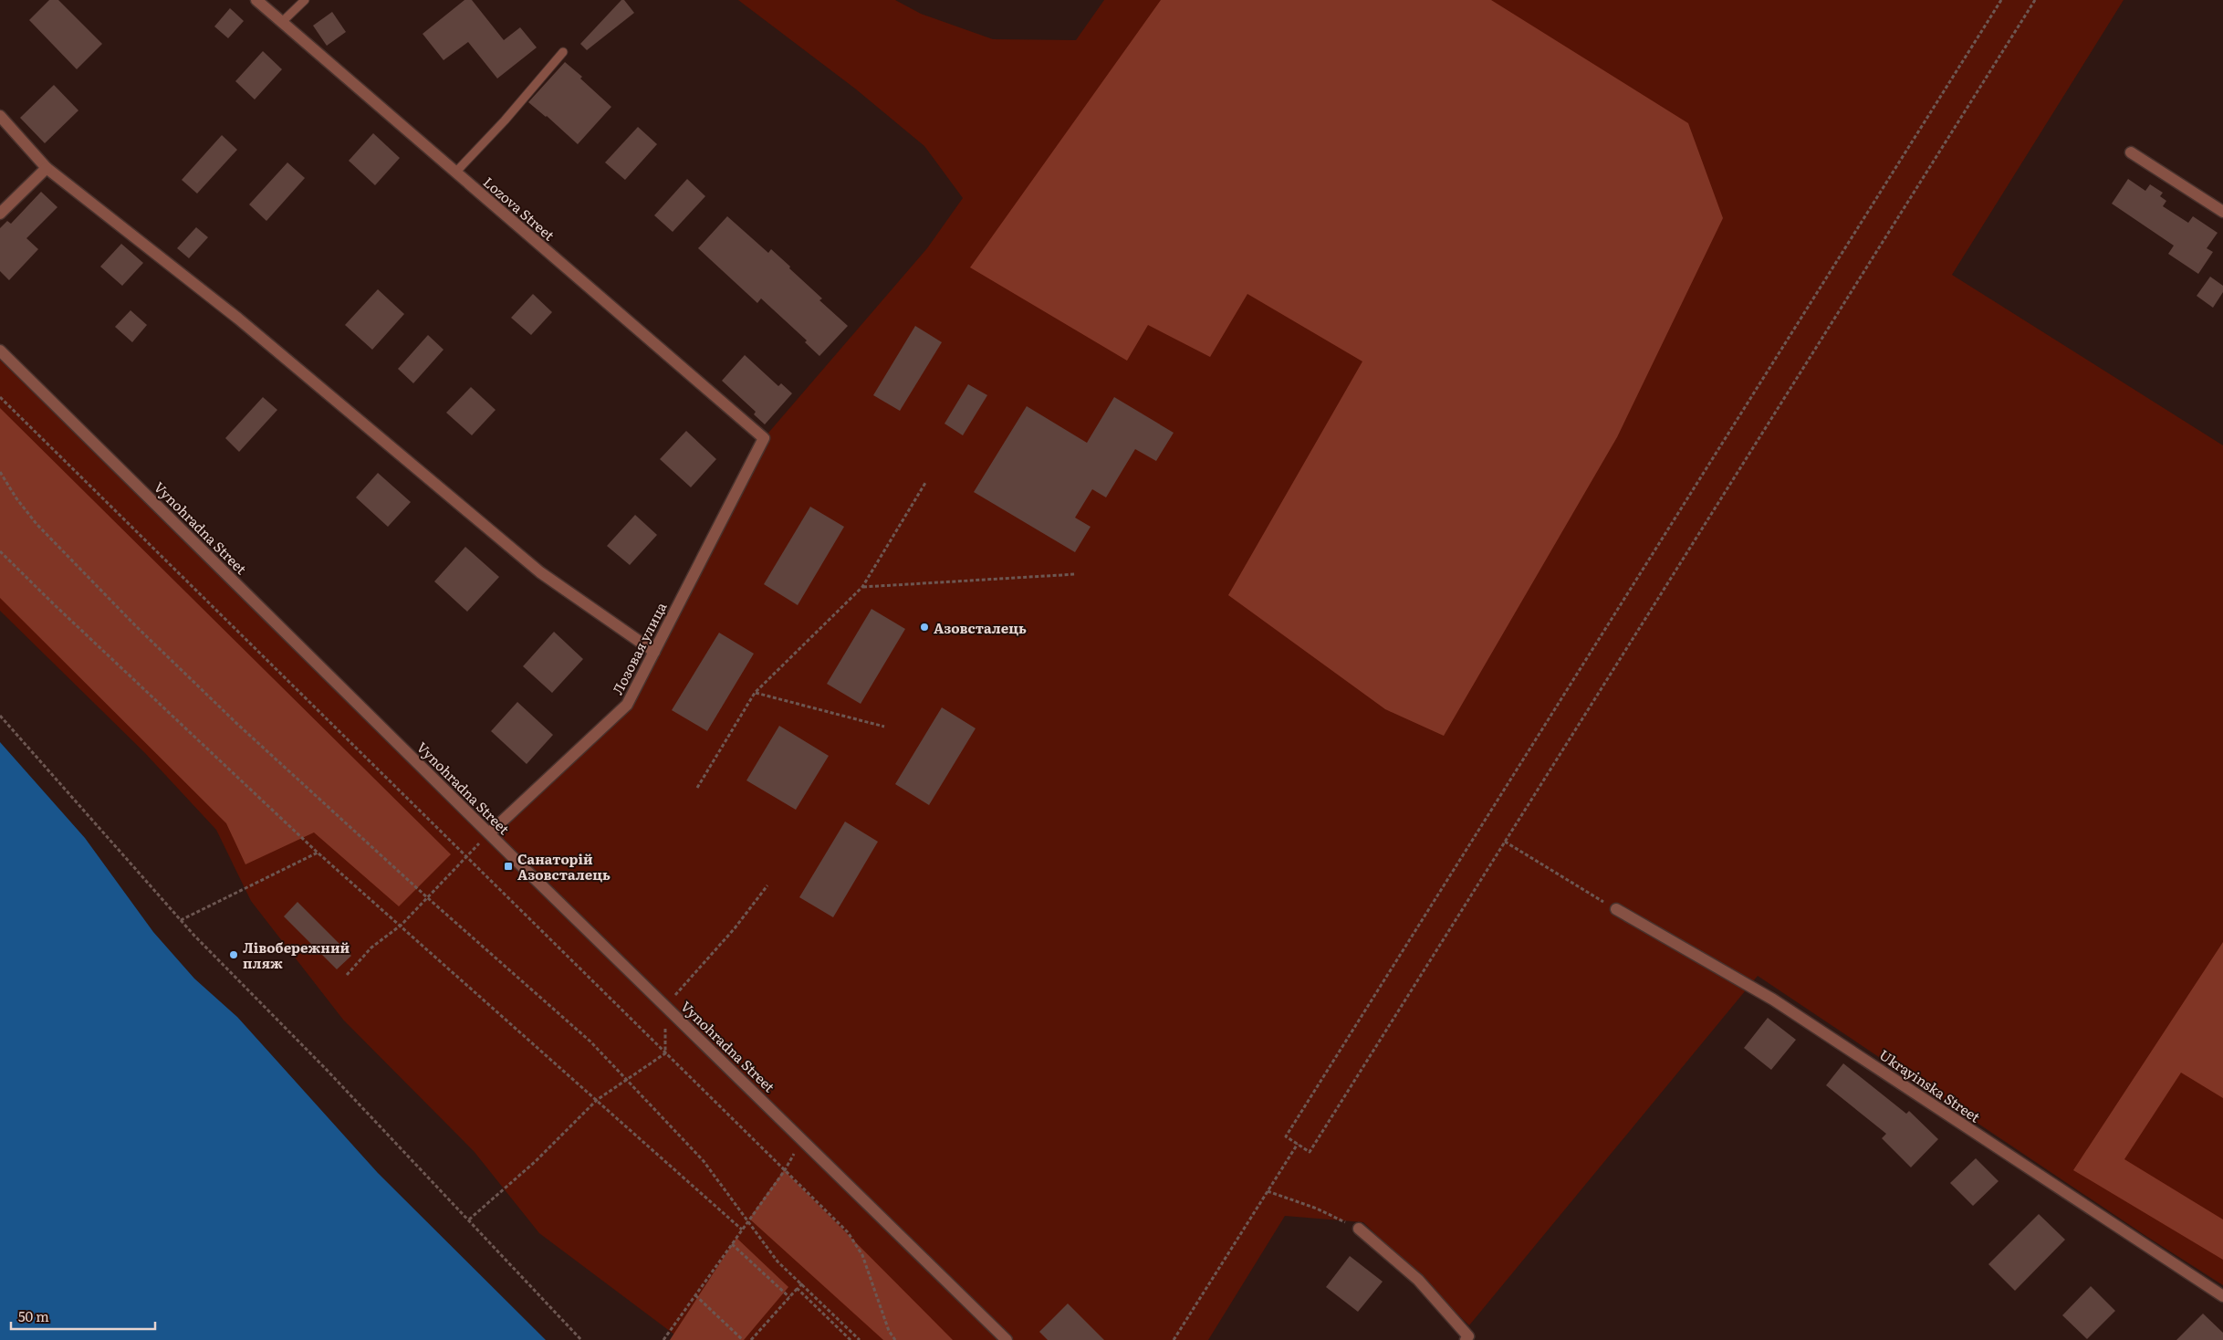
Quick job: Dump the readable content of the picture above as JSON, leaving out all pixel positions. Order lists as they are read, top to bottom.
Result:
{
  "streets": {
    "street": [
      "Lozova Street",
      "Vynohradna Street",
      "Лозовая улица",
      "Ukrayinska Street"
    ]
  },
  "crossings": [
    ["Lozova Street", "Лозовая улица"],
    ["Vynohradna Street", "Лозовая улица"]
  ],
  "places": {
    "other": ["Азовсталець", "Лівобережний пляж"],
    "transit": ["Санаторій Азовсталець"]
  },
  "scale_bar": "50 m"
}
